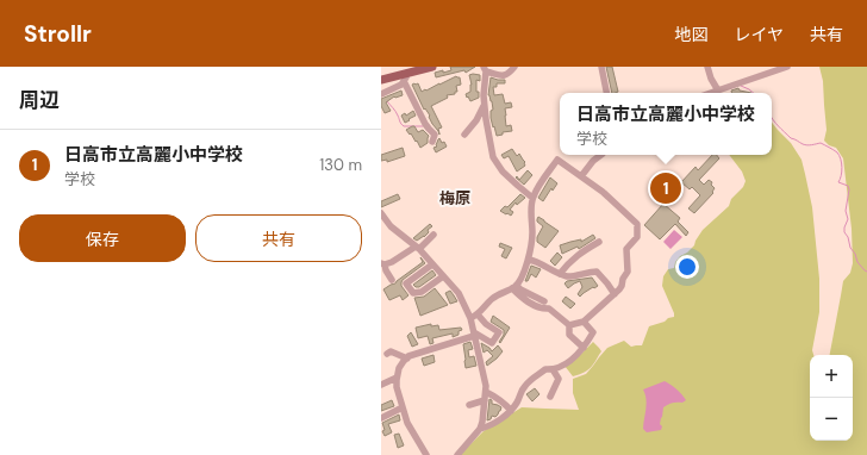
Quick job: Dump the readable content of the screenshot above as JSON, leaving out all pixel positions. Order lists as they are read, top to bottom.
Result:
{
  "districts": ["梅原"],
  "page": {
    "header": "Strollr",
    "nav": ["地図", "レイヤ", "共有"],
    "heading": "周辺",
    "popup": ["日高市立高麗小中学校", "学校"],
    "list": [
      {
        "mark": "1",
        "name": "日高市立高麗小中学校",
        "note": "学校",
        "value": "130 m"
      }
    ],
    "pins": "1",
    "buttons": ["保存", "共有"],
    "map_buttons": ["+", "−"]
  }
}
